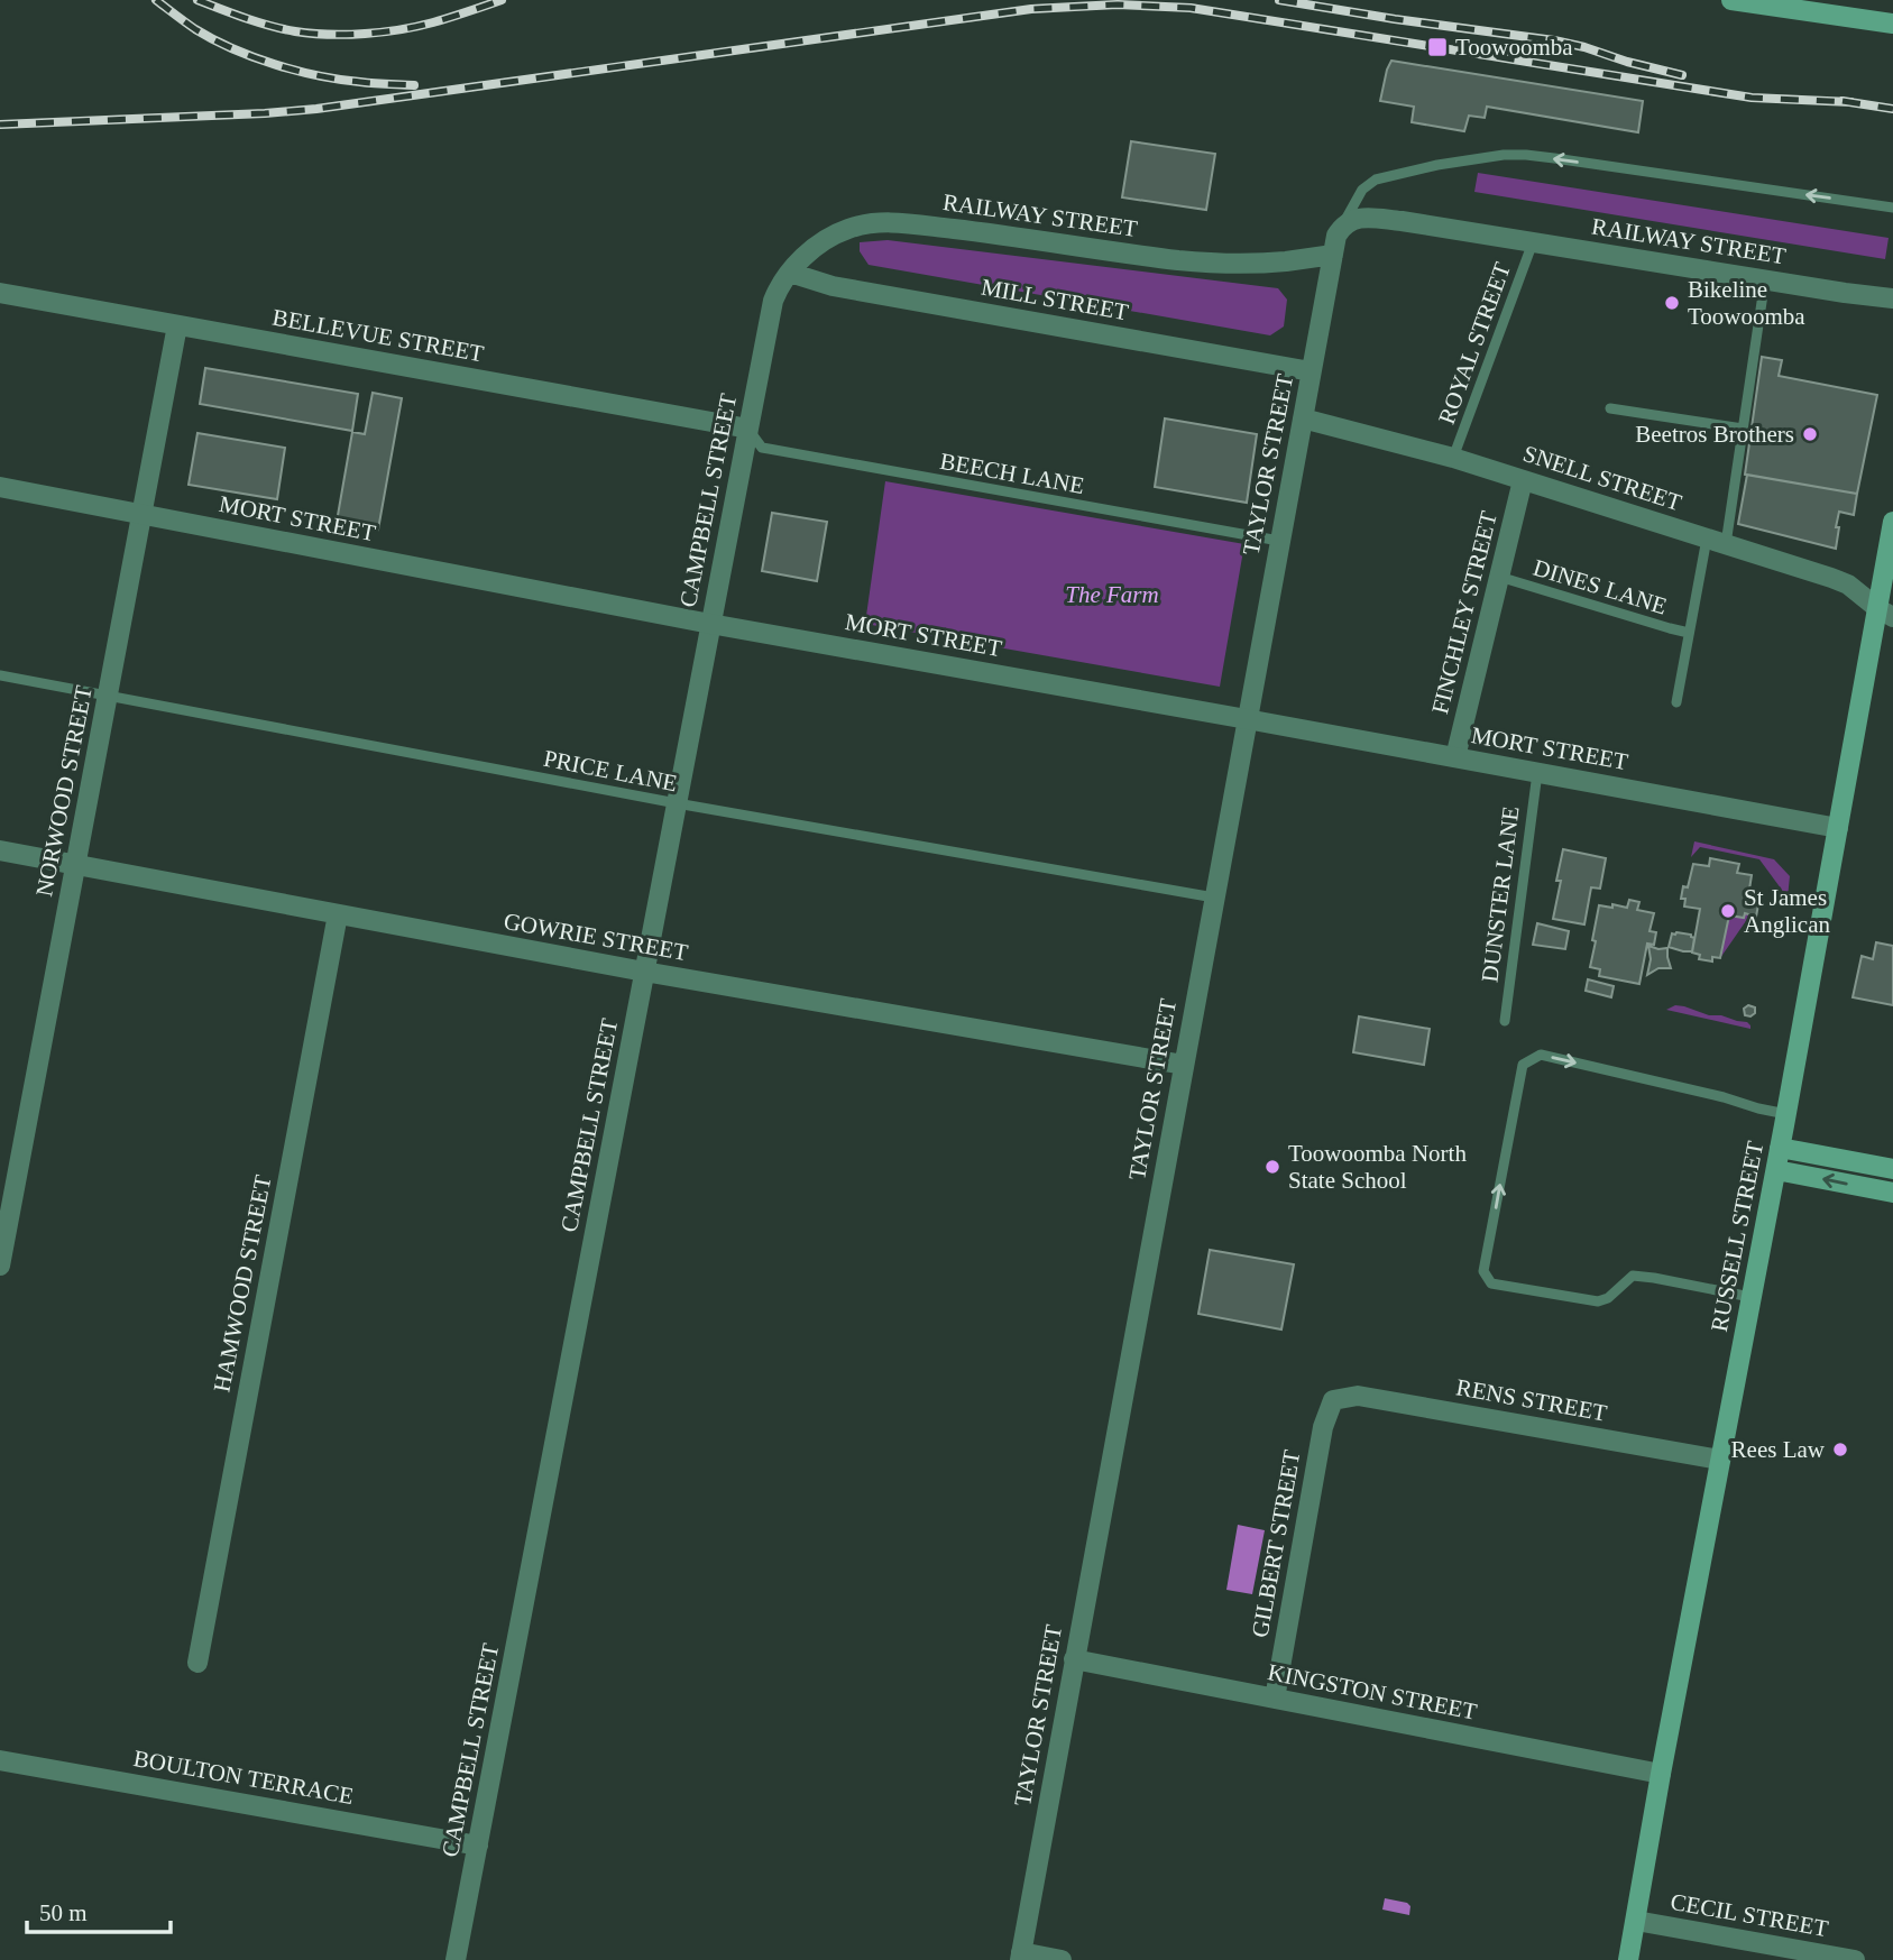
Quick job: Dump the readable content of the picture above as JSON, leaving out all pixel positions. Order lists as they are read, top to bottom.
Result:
{
  "streets": {
    "main road": ["RUSSELL STREET"],
    "street": [
      "RAILWAY STREET",
      "MILL STREET",
      "BELLEVUE STREET",
      "TAYLOR STREET",
      "SNELL STREET",
      "CAMPBELL STREET",
      "MORT STREET",
      "FINCHLEY STREET",
      "NORWOOD STREET",
      "GOWRIE STREET",
      "HAMWOOD STREET",
      "RENS STREET",
      "GILBERT STREET",
      "KINGSTON STREET",
      "BOULTON TERRACE",
      "CECIL STREET"
    ],
    "lane": [
      "ROYAL STREET",
      "BEECH LANE",
      "DINES LANE",
      "PRICE LANE",
      "DUNSTER LANE"
    ]
  },
  "crossings": [
    ["RAILWAY STREET", "MILL STREET"],
    ["RAILWAY STREET", "ROYAL STREET"],
    ["RAILWAY STREET", "TAYLOR STREET"],
    ["RAILWAY STREET", "CAMPBELL STREET"],
    ["MILL STREET", "TAYLOR STREET"],
    ["BELLEVUE STREET", "BEECH LANE"],
    ["BELLEVUE STREET", "CAMPBELL STREET"],
    ["BELLEVUE STREET", "NORWOOD STREET"],
    ["ROYAL STREET", "SNELL STREET"],
    ["TAYLOR STREET", "BEECH LANE"],
    ["TAYLOR STREET", "SNELL STREET"],
    ["TAYLOR STREET", "MORT STREET"],
    ["TAYLOR STREET", "PRICE LANE"],
    ["TAYLOR STREET", "GOWRIE STREET"],
    ["TAYLOR STREET", "KINGSTON STREET"],
    ["BEECH LANE", "CAMPBELL STREET"],
    ["SNELL STREET", "FINCHLEY STREET"],
    ["SNELL STREET", "RUSSELL STREET"],
    ["CAMPBELL STREET", "MORT STREET"],
    ["CAMPBELL STREET", "PRICE LANE"],
    ["CAMPBELL STREET", "GOWRIE STREET"],
    ["CAMPBELL STREET", "BOULTON TERRACE"],
    ["MORT STREET", "FINCHLEY STREET"],
    ["MORT STREET", "NORWOOD STREET"],
    ["MORT STREET", "DUNSTER LANE"],
    ["MORT STREET", "RUSSELL STREET"],
    ["DINES LANE", "FINCHLEY STREET"],
    ["PRICE LANE", "NORWOOD STREET"],
    ["NORWOOD STREET", "GOWRIE STREET"],
    ["GOWRIE STREET", "HAMWOOD STREET"],
    ["RUSSELL STREET", "RENS STREET"],
    ["RUSSELL STREET", "KINGSTON STREET"],
    ["RUSSELL STREET", "CECIL STREET"],
    ["RENS STREET", "GILBERT STREET"],
    ["GILBERT STREET", "KINGSTON STREET"]
  ],
  "parks": ["The Farm"],
  "places": {
    "transit": ["Toowoomba"],
    "other": [
      "Bikeline Toowoomba",
      "Beetros Brothers",
      "St James Anglican",
      "Toowoomba North State School",
      "Rees Law"
    ]
  },
  "scale_bar": "50 m"
}
